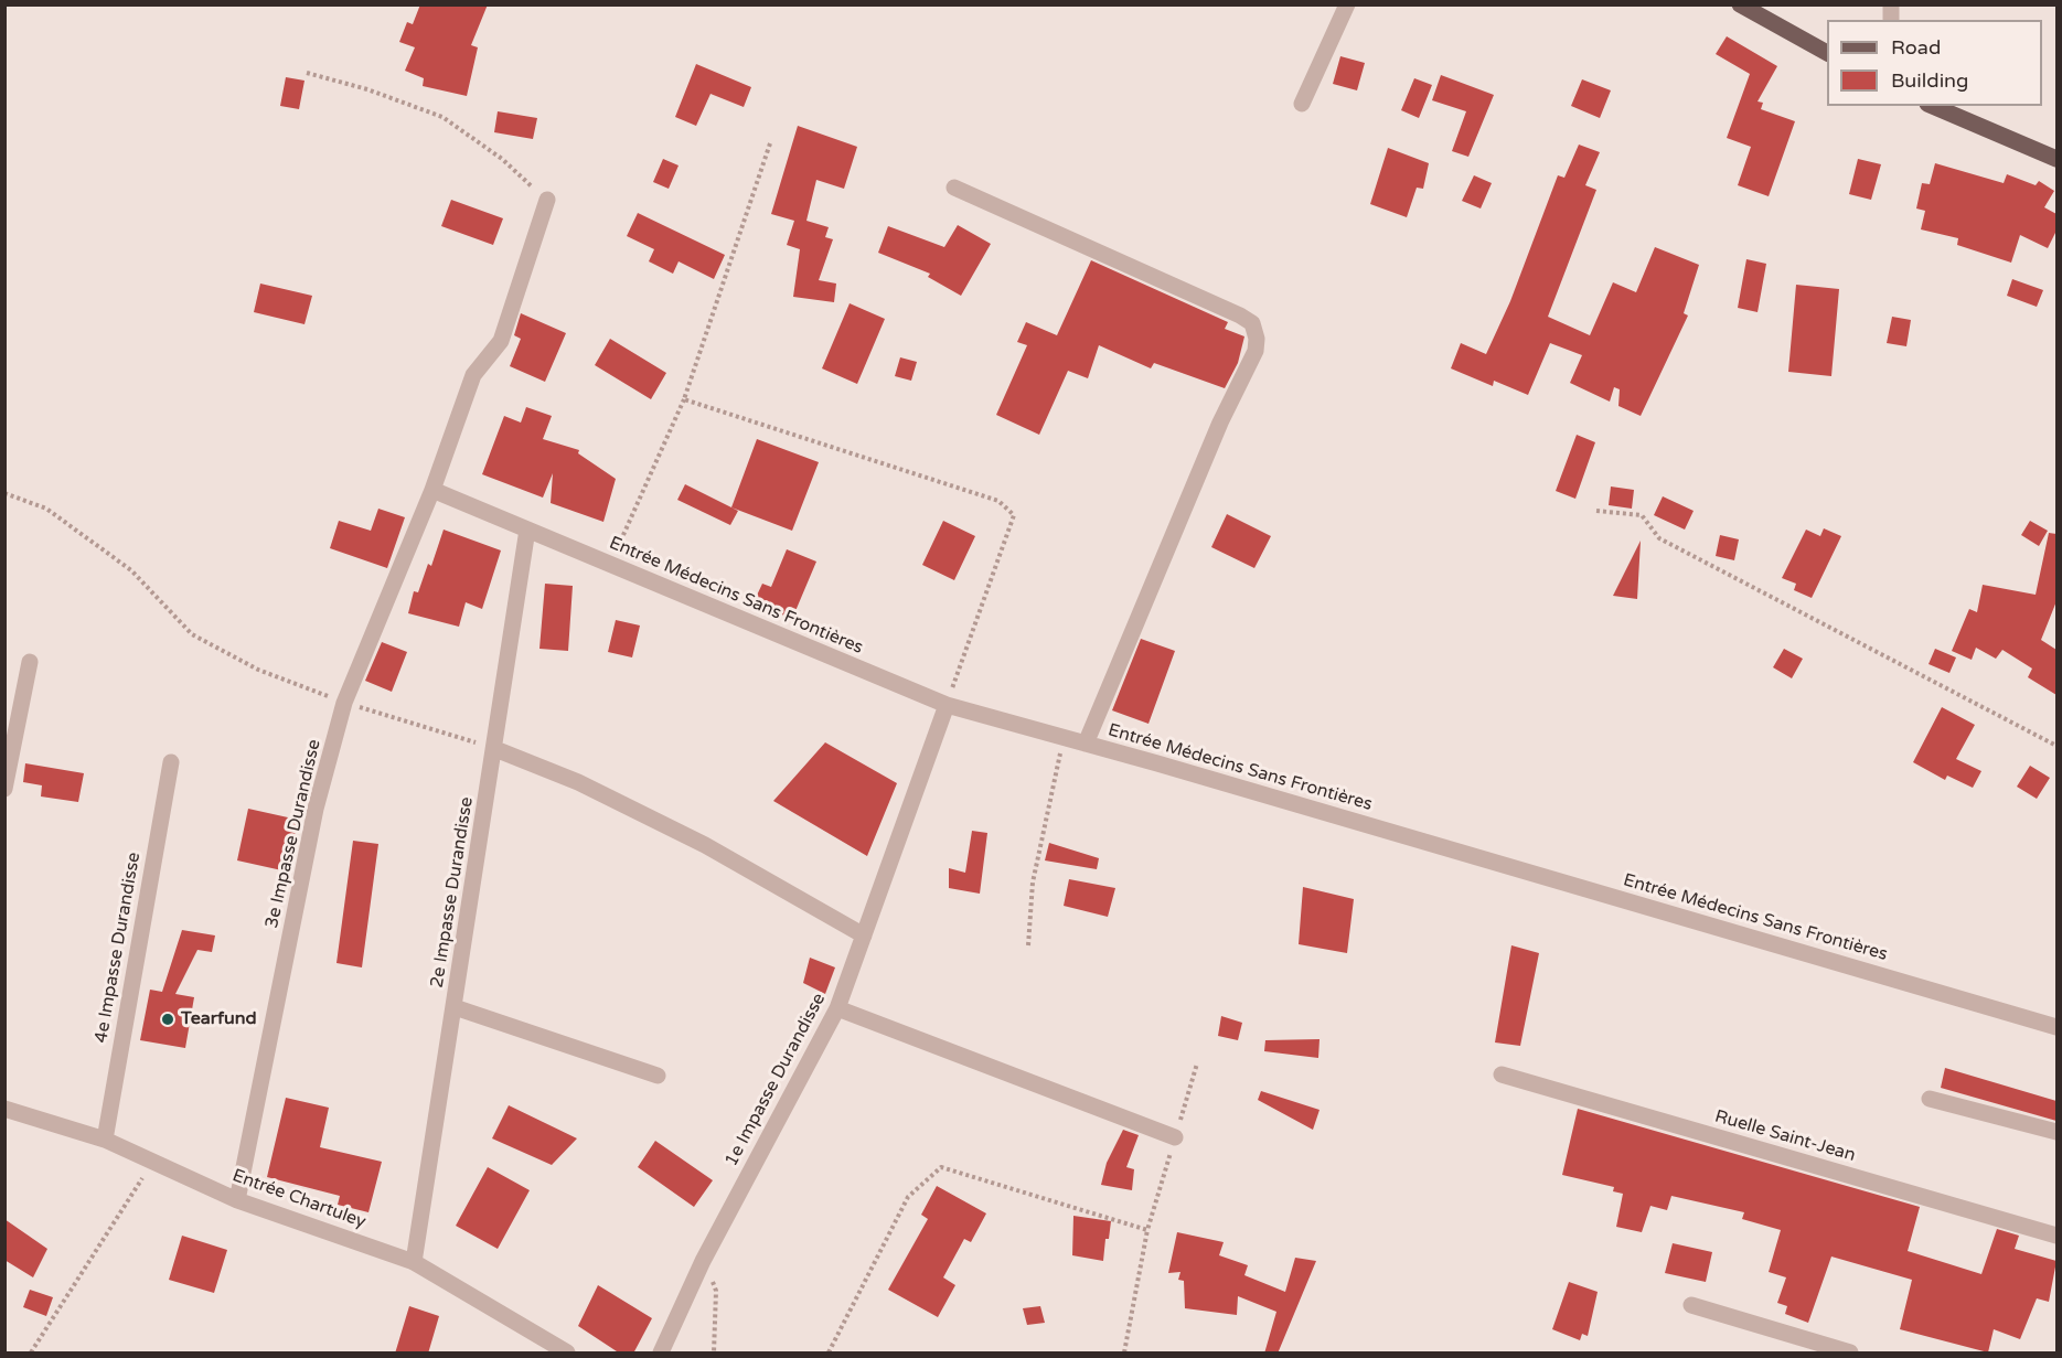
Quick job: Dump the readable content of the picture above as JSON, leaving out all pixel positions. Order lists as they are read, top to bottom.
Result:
{
  "streets": {
    "street": [
      "Entrée Médecins Sans Frontières",
      "3e Impasse Durandisse",
      "2e Impasse Durandisse",
      "4e Impasse Durandisse",
      "1e Impasse Durandisse",
      "Ruelle Saint-Jean",
      "Entrée Chartuley"
    ]
  },
  "crossings": [
    ["Entrée Médecins Sans Frontières", "3e Impasse Durandisse"],
    ["Entrée Médecins Sans Frontières", "2e Impasse Durandisse"],
    ["Entrée Médecins Sans Frontières", "1e Impasse Durandisse"],
    ["3e Impasse Durandisse", "Entrée Chartuley"],
    ["2e Impasse Durandisse", "Entrée Chartuley"],
    ["4e Impasse Durandisse", "Entrée Chartuley"]
  ],
  "places": ["Tearfund"],
  "legend": ["Road", "Building"]
}
